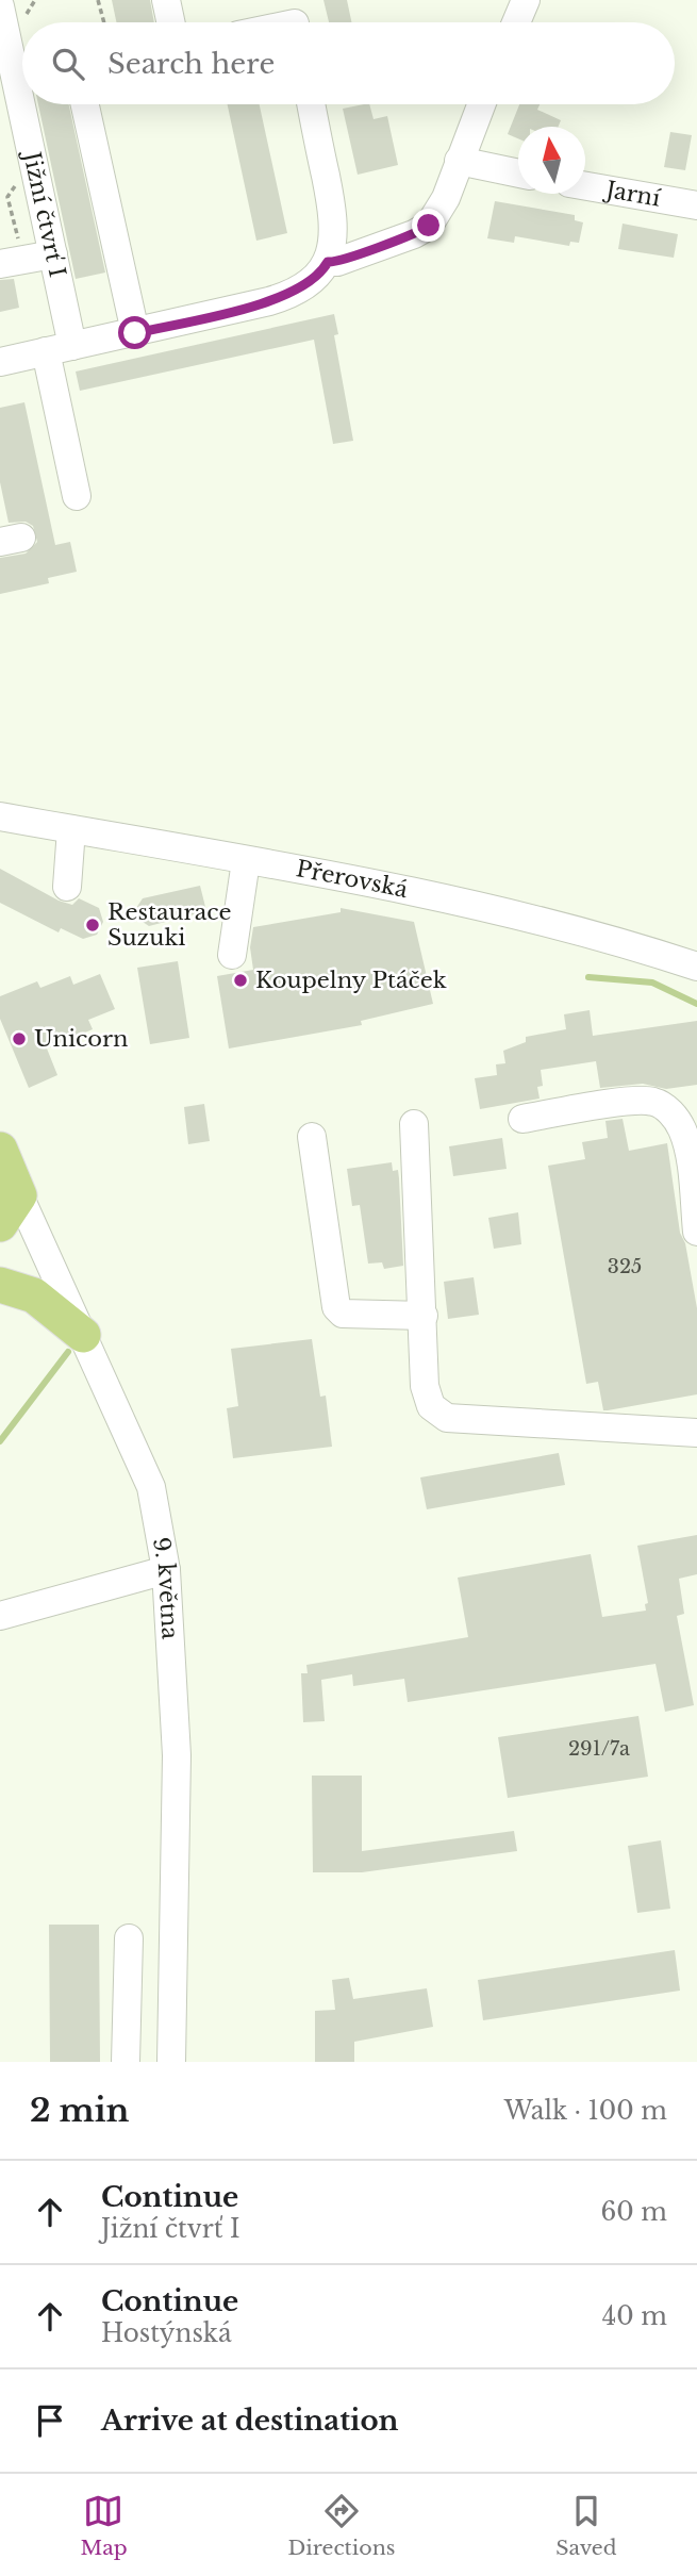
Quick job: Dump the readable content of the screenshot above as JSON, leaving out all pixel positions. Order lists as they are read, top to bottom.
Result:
{
  "streets": {
    "main road": ["9. května"],
    "street": ["Jarní", "Jižní čtvrť I", "Přerovská"]
  },
  "places": ["Restaurace Suzuki", "Koupelny Ptáček", "Unicorn"],
  "house_numbers": ["325", "291/7a"],
  "north": "top",
  "page": {
    "search": "Search here",
    "heading": ["2 min", "Walk · 100 m"],
    "list": [
      ["Continue", "Jižní čtvrť I", "60 m"],
      ["Continue", "Hostýnská", "40 m"],
      "Arrive at destination"
    ],
    "nav": ["Map", "Directions", "Saved"]
  }
}
